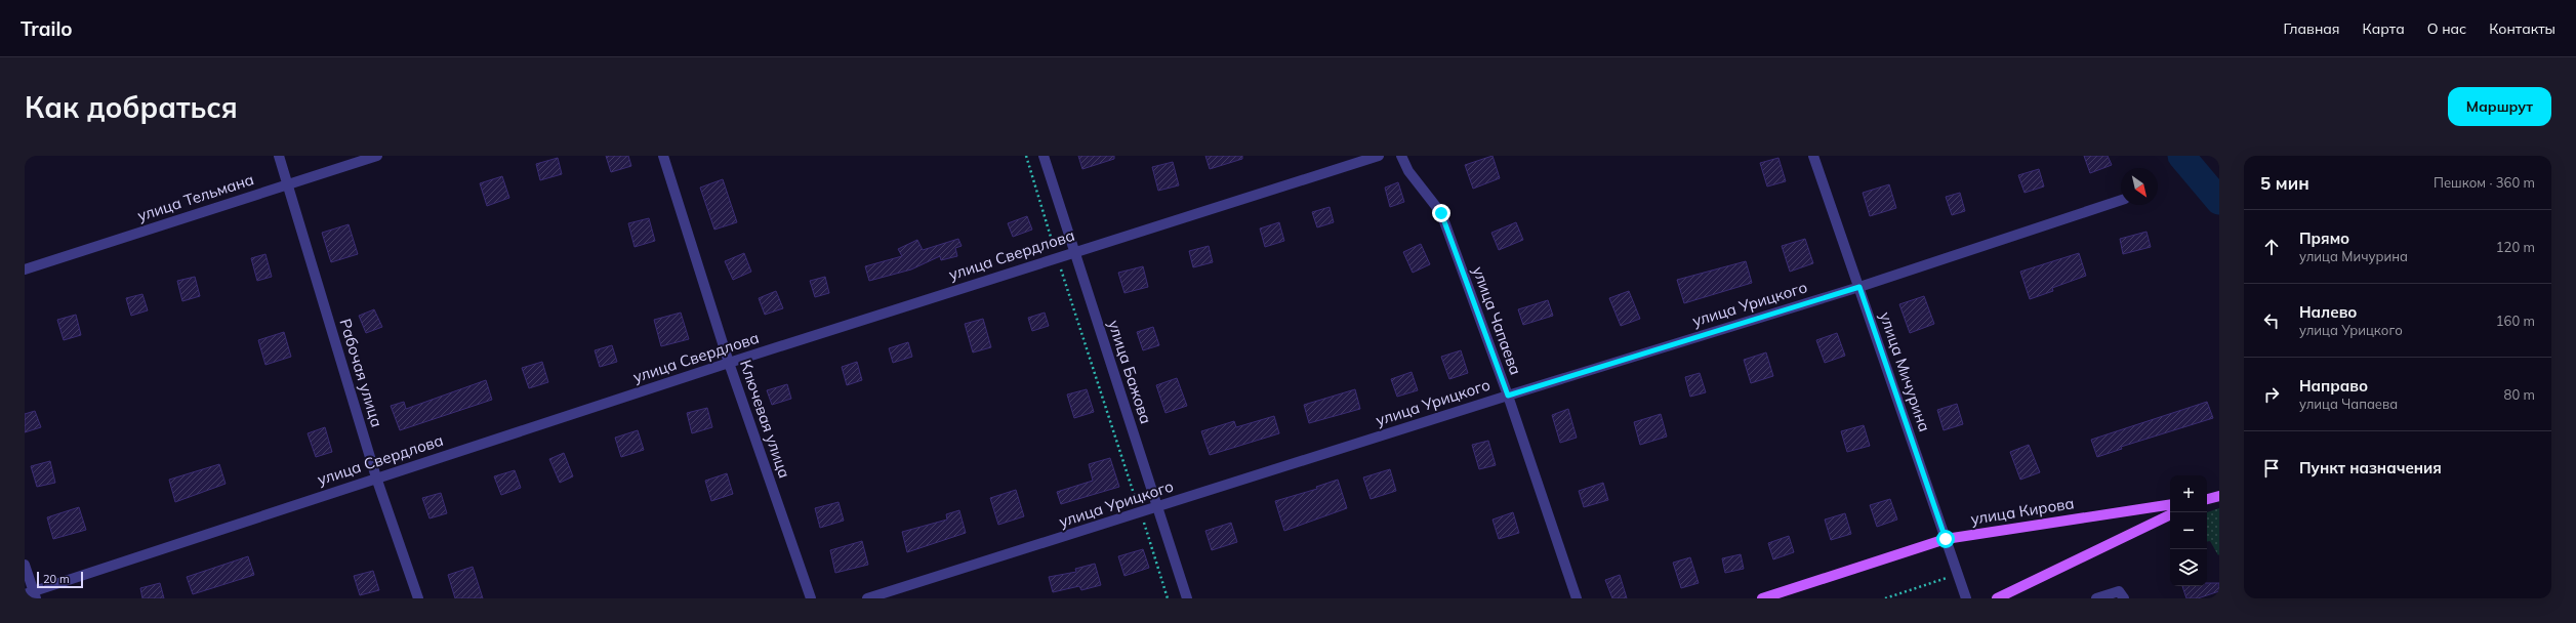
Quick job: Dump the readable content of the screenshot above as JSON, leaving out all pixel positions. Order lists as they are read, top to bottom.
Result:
{
  "streets": {
    "main road": ["улица Кирова"],
    "street": [
      "улица Тельмана",
      "улица Свердлова",
      "улица Урицкого",
      "улица Чапаева",
      "улица Бажова",
      "улица Мичурина",
      "Рабочая улица",
      "Ключевая улица"
    ]
  },
  "crossings": [
    ["улица Тельмана", "Рабочая улица"],
    ["улица Свердлова", "улица Бажова"],
    ["улица Свердлова", "Рабочая улица"],
    ["улица Свердлова", "Ключевая улица"],
    ["улица Урицкого", "улица Чапаева"],
    ["улица Урицкого", "улица Бажова"],
    ["улица Урицкого", "улица Мичурина"],
    ["улица Мичурина", "улица Кирова"]
  ],
  "scale_bar": "20 m",
  "north": "bottom right",
  "page": {
    "header": "Trailo",
    "nav": [
      "Главная",
      "Карта",
      "О нас",
      "Контакты"
    ],
    "buttons": "Маршрут",
    "title": "Как добраться",
    "heading": ["5 мин", "Пешком · 360 m"],
    "list": [
      ["Прямо", "улица Мичурина", "120 m"],
      ["Налево", "улица Урицкого", "160 m"],
      ["Направо", "улица Чапаева", "80 m"],
      "Пункт назначения"
    ],
    "map_buttons": ["+", "−"],
    "scale": "20 m"
  }
}
